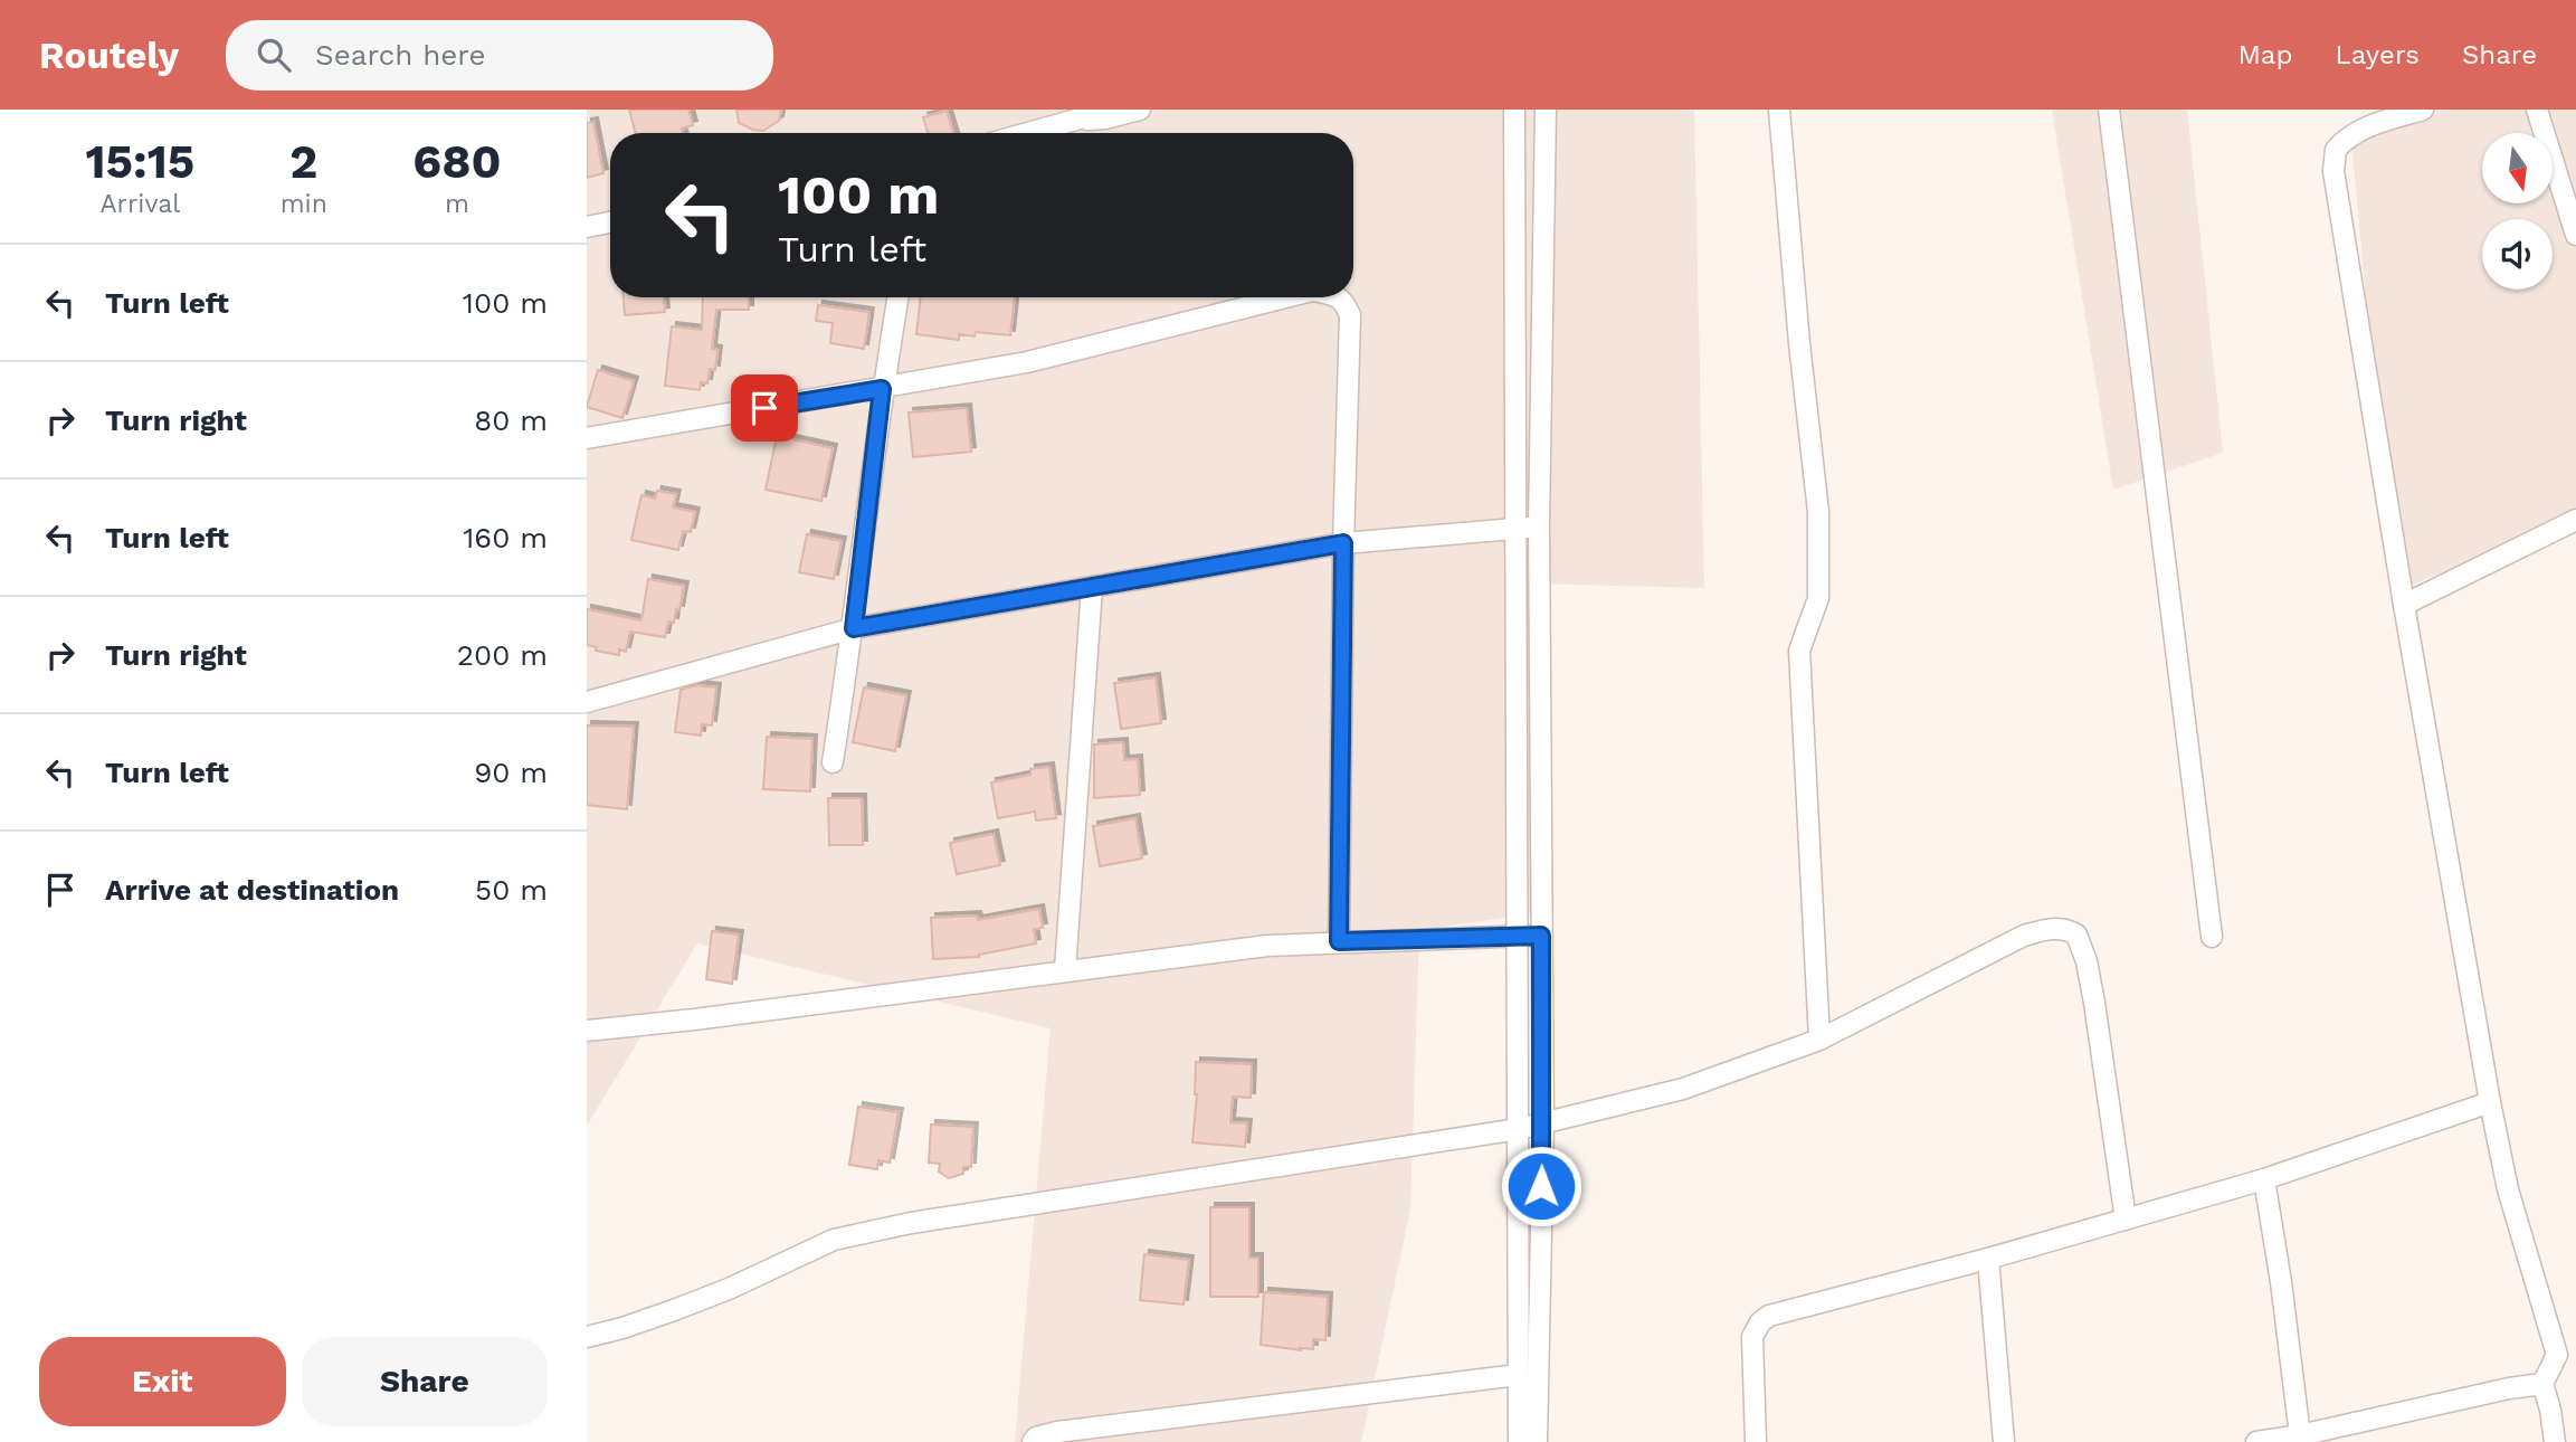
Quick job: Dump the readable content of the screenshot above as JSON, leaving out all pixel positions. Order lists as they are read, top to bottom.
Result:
{
  "north": "bottom",
  "page": {
    "header": "Routely",
    "search": "Search here",
    "nav": ["Map", "Layers", "Share"],
    "eta": [
      "15:15",
      "Arrival",
      "2",
      "min",
      "680",
      "m"
    ],
    "turn": ["100 m", "Turn left"],
    "list": [
      {
        "name": "Turn left",
        "value": "100 m"
      },
      {
        "name": "Turn right",
        "value": "80 m"
      },
      {
        "name": "Turn left",
        "value": "160 m"
      },
      {
        "name": "Turn right",
        "value": "200 m"
      },
      {
        "name": "Turn left",
        "value": "90 m"
      },
      {
        "name": "Arrive at destination",
        "value": "50 m"
      }
    ],
    "buttons": ["Exit", "Share"]
  }
}
